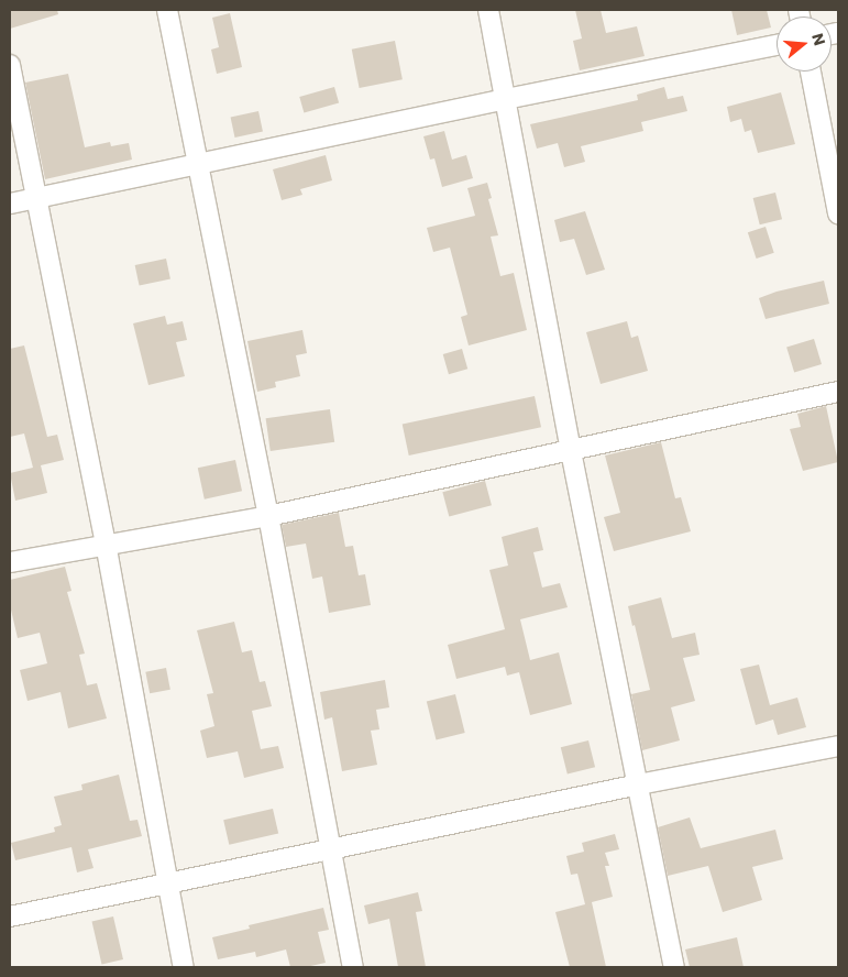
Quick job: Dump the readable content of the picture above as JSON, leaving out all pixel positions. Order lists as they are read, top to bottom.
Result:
{
  "north": "right"
}
